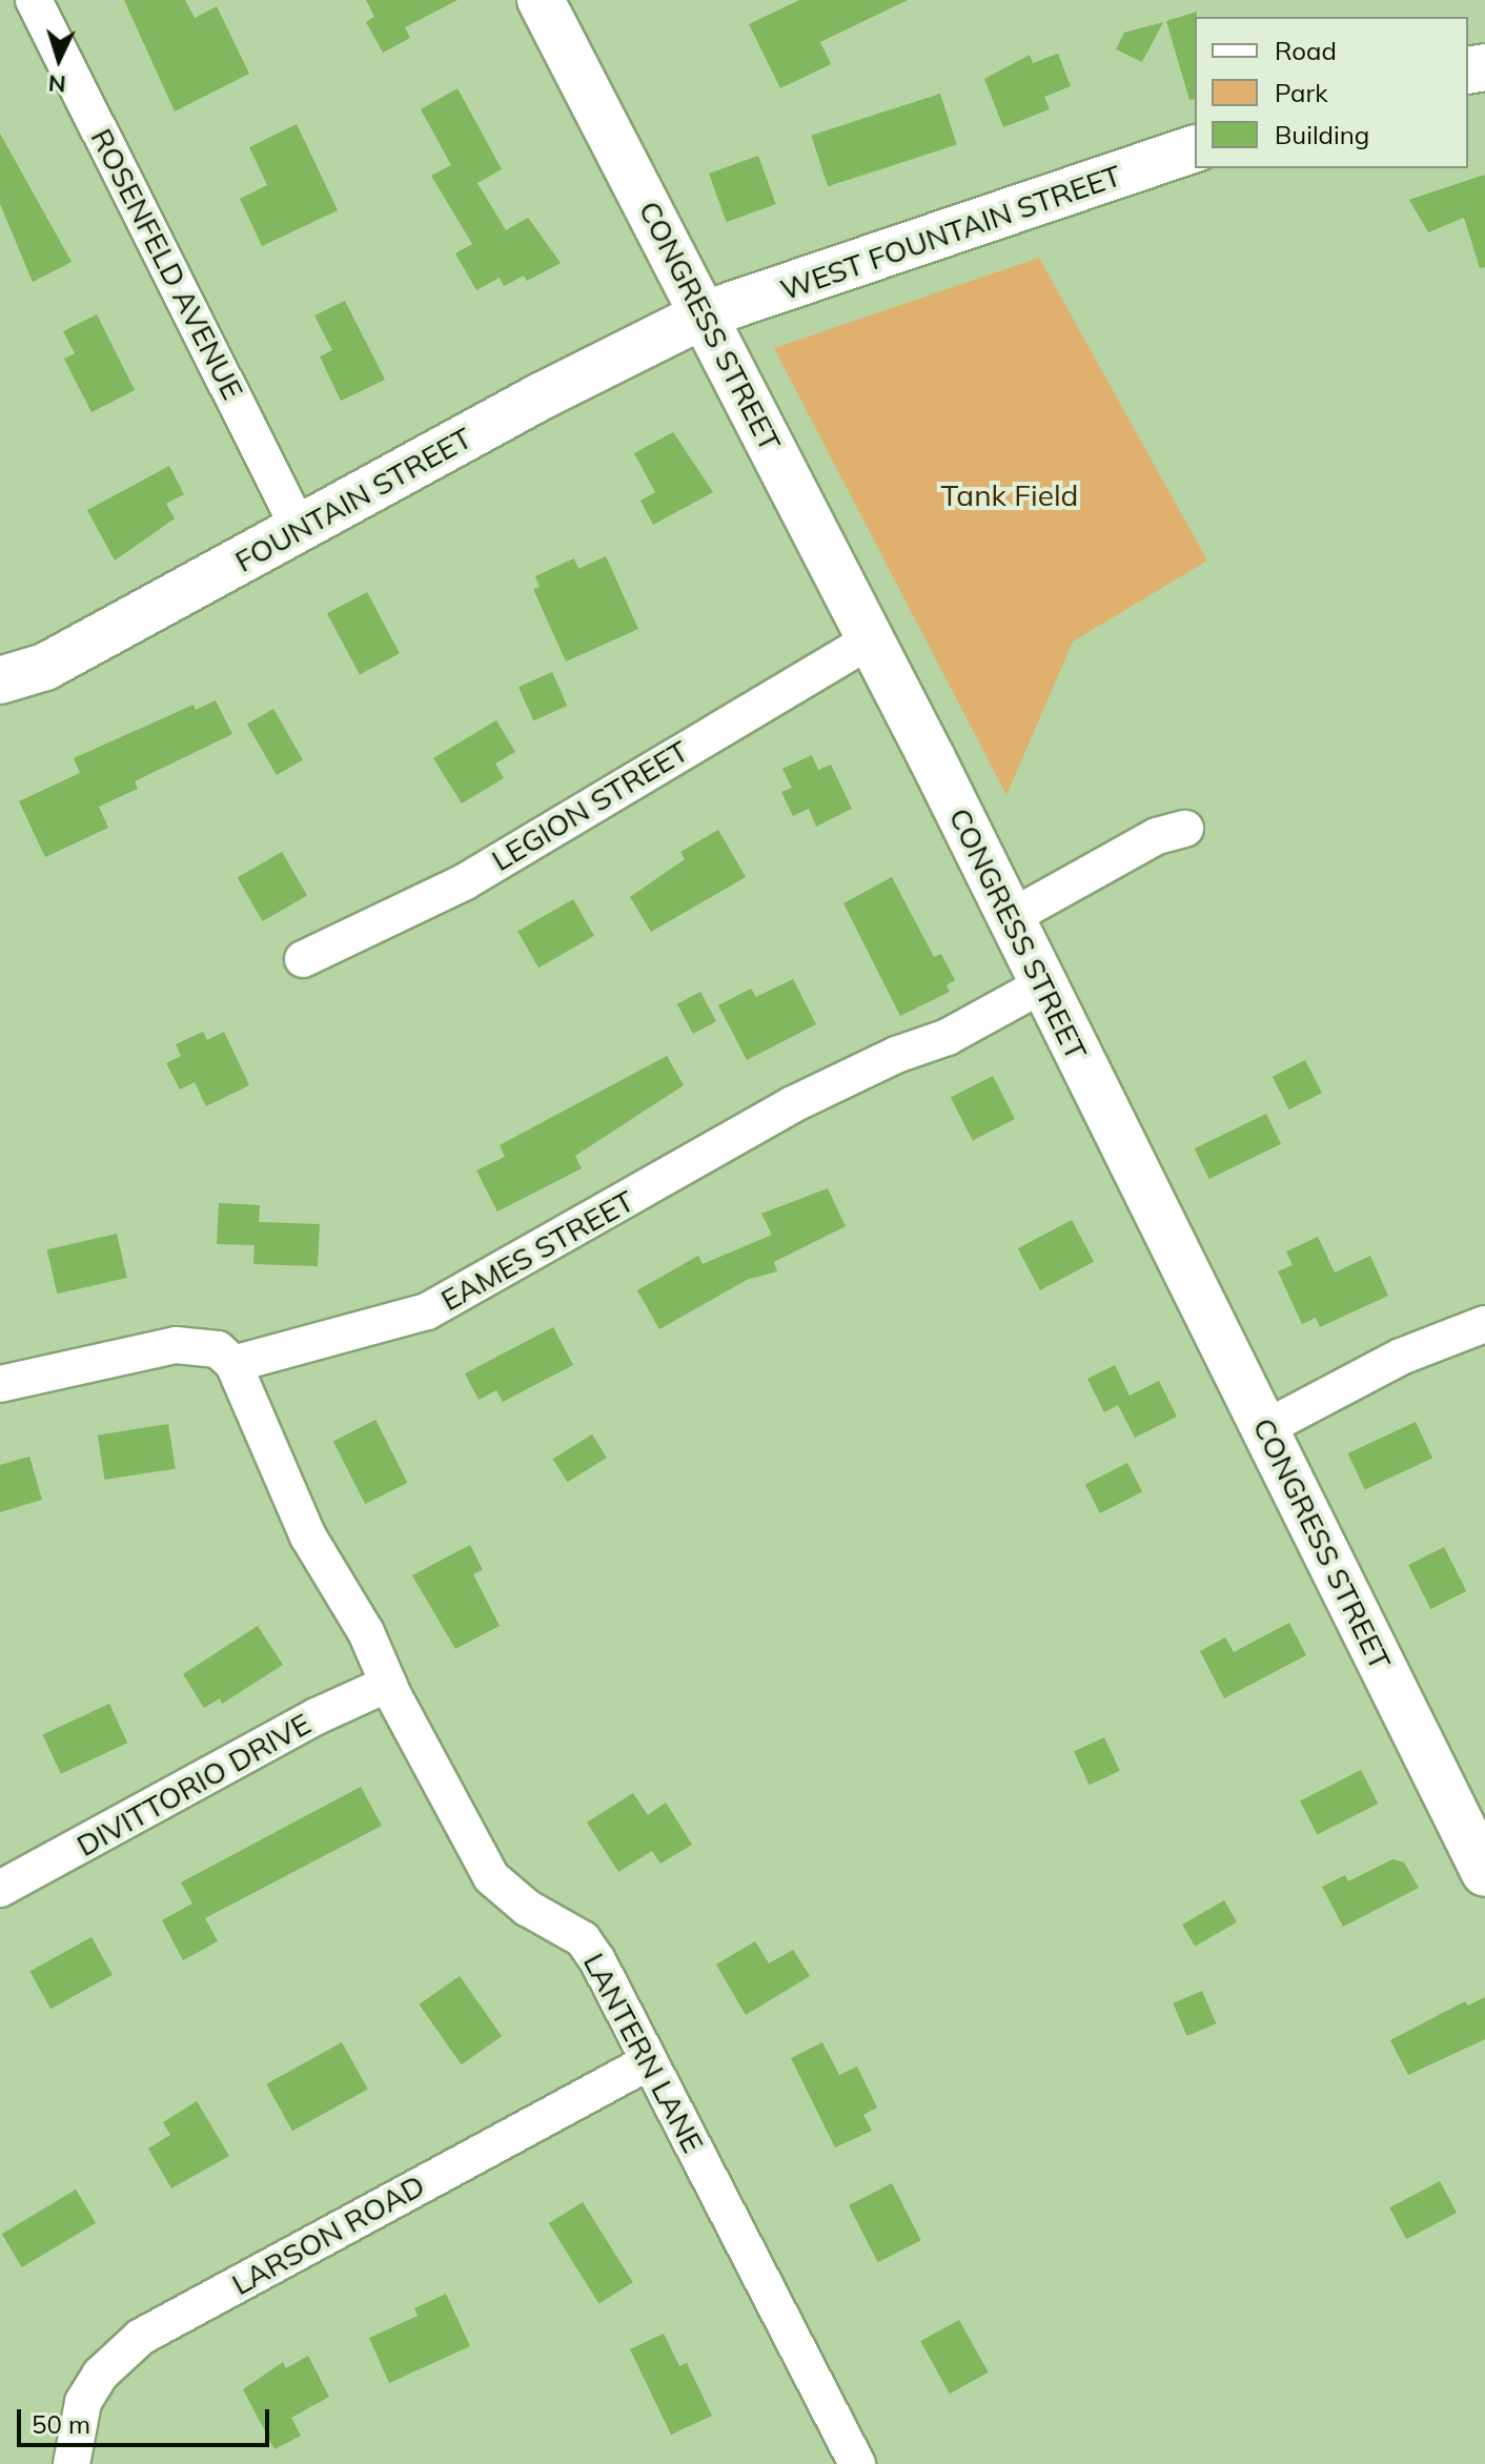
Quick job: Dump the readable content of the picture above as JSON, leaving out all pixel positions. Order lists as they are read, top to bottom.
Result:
{
  "streets": {
    "main road": ["WEST FOUNTAIN STREET", "CONGRESS STREET", "FOUNTAIN STREET"],
    "street": [
      "ROSENFELD AVENUE",
      "LEGION STREET",
      "EAMES STREET",
      "DIVITTORIO DRIVE",
      "LANTERN LANE",
      "LARSON ROAD"
    ]
  },
  "crossings": [
    ["WEST FOUNTAIN STREET", "CONGRESS STREET"],
    ["WEST FOUNTAIN STREET", "FOUNTAIN STREET"],
    ["ROSENFELD AVENUE", "FOUNTAIN STREET"],
    ["CONGRESS STREET", "FOUNTAIN STREET"],
    ["CONGRESS STREET", "LEGION STREET"],
    ["CONGRESS STREET", "EAMES STREET"],
    ["EAMES STREET", "LANTERN LANE"],
    ["DIVITTORIO DRIVE", "LANTERN LANE"],
    ["LANTERN LANE", "LARSON ROAD"]
  ],
  "parks": ["Tank Field"],
  "legend": ["Road", "Park", "Building"],
  "scale_bar": "50 m",
  "north": "bottom"
}
